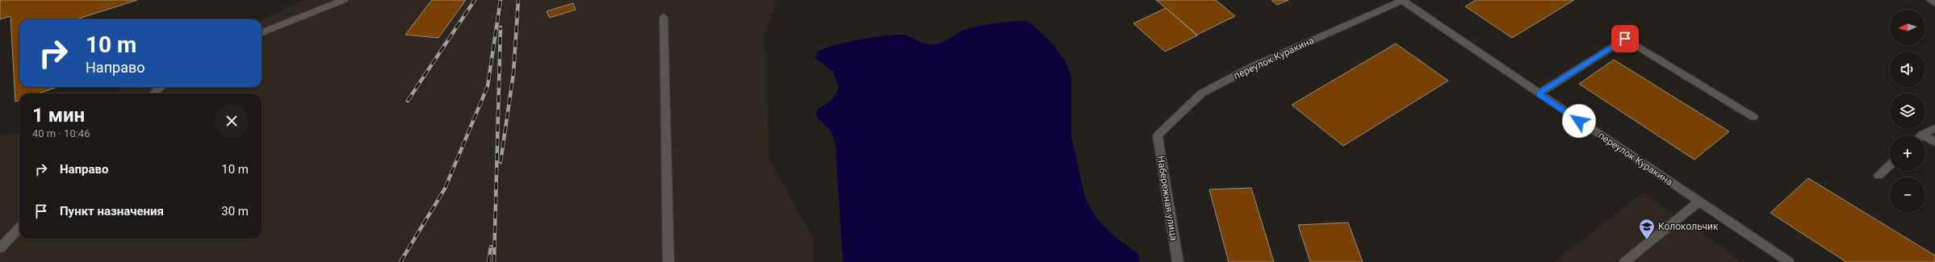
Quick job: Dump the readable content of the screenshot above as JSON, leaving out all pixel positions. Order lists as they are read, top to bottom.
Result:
{
  "streets": {
    "street": ["переулок Куракина", "Набережная улица"]
  },
  "crossings": [
    ["переулок Куракина", "Набережная улица"]
  ],
  "places": {
    "school or university": ["Колокольчик"]
  },
  "north": "left",
  "page": {
    "map_buttons": ["+", "−"],
    "turn": ["10 m", "Направо"],
    "heading": ["1 мин", "40 m · 10:46"],
    "list": [
      {
        "name": "Направо",
        "value": "10 m"
      },
      {
        "name": "Пункт назначения",
        "value": "30 m"
      }
    ]
  }
}
